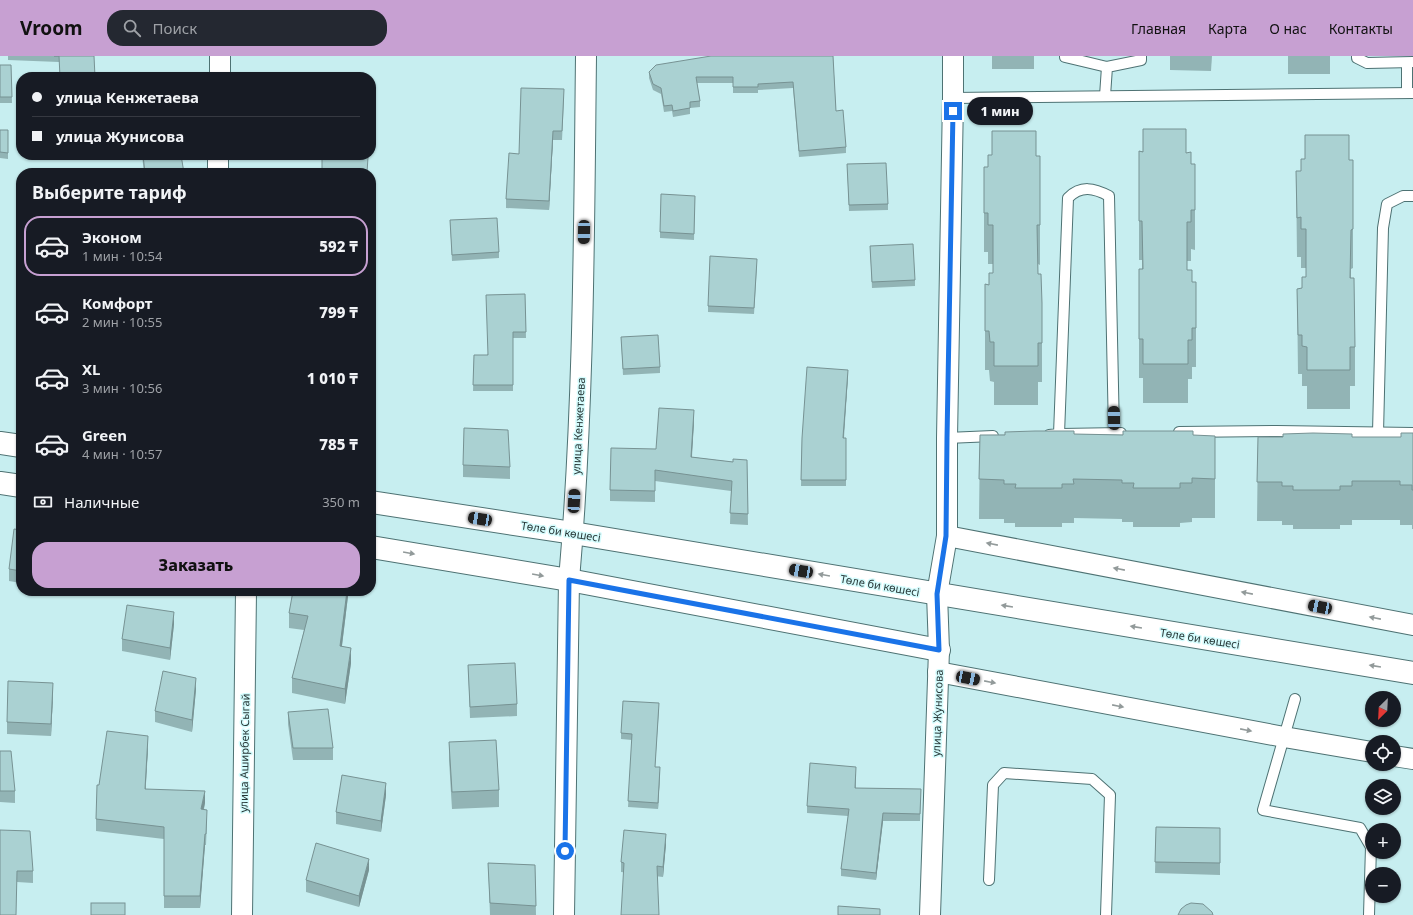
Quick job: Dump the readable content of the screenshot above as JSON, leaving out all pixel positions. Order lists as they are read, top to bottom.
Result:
{
  "streets": {
    "main road": ["Төле би көшесі"],
    "street": ["улица Кенжетаева", "улица Жунисова", "улица Аширбек Сыгай"]
  },
  "crossings": [
    ["улица Кенжетаева", "Төле би көшесі"],
    ["Төле би көшесі", "улица Жунисова"]
  ],
  "north": "bottom left",
  "page": {
    "header": "Vroom",
    "search": "Поиск",
    "nav": [
      "Главная",
      "Карта",
      "О нас",
      "Контакты"
    ],
    "banner": ["улица Кенжетаева", "улица Жунисова"],
    "bubble": "1 мин",
    "heading": "Выберите тариф",
    "list": [
      {
        "name": "Эконом",
        "note": "1 мин · 10:54",
        "value": "592 ₸"
      },
      {
        "name": "Комфорт",
        "note": "2 мин · 10:55",
        "value": "799 ₸"
      },
      {
        "name": "XL",
        "note": "3 мин · 10:56",
        "value": "1 010 ₸"
      },
      {
        "name": "Green",
        "note": "4 мин · 10:57",
        "value": "785 ₸"
      }
    ],
    "pay": ["Наличные", "350 m"],
    "buttons": "Заказать",
    "map_buttons": ["+", "−"]
  }
}
